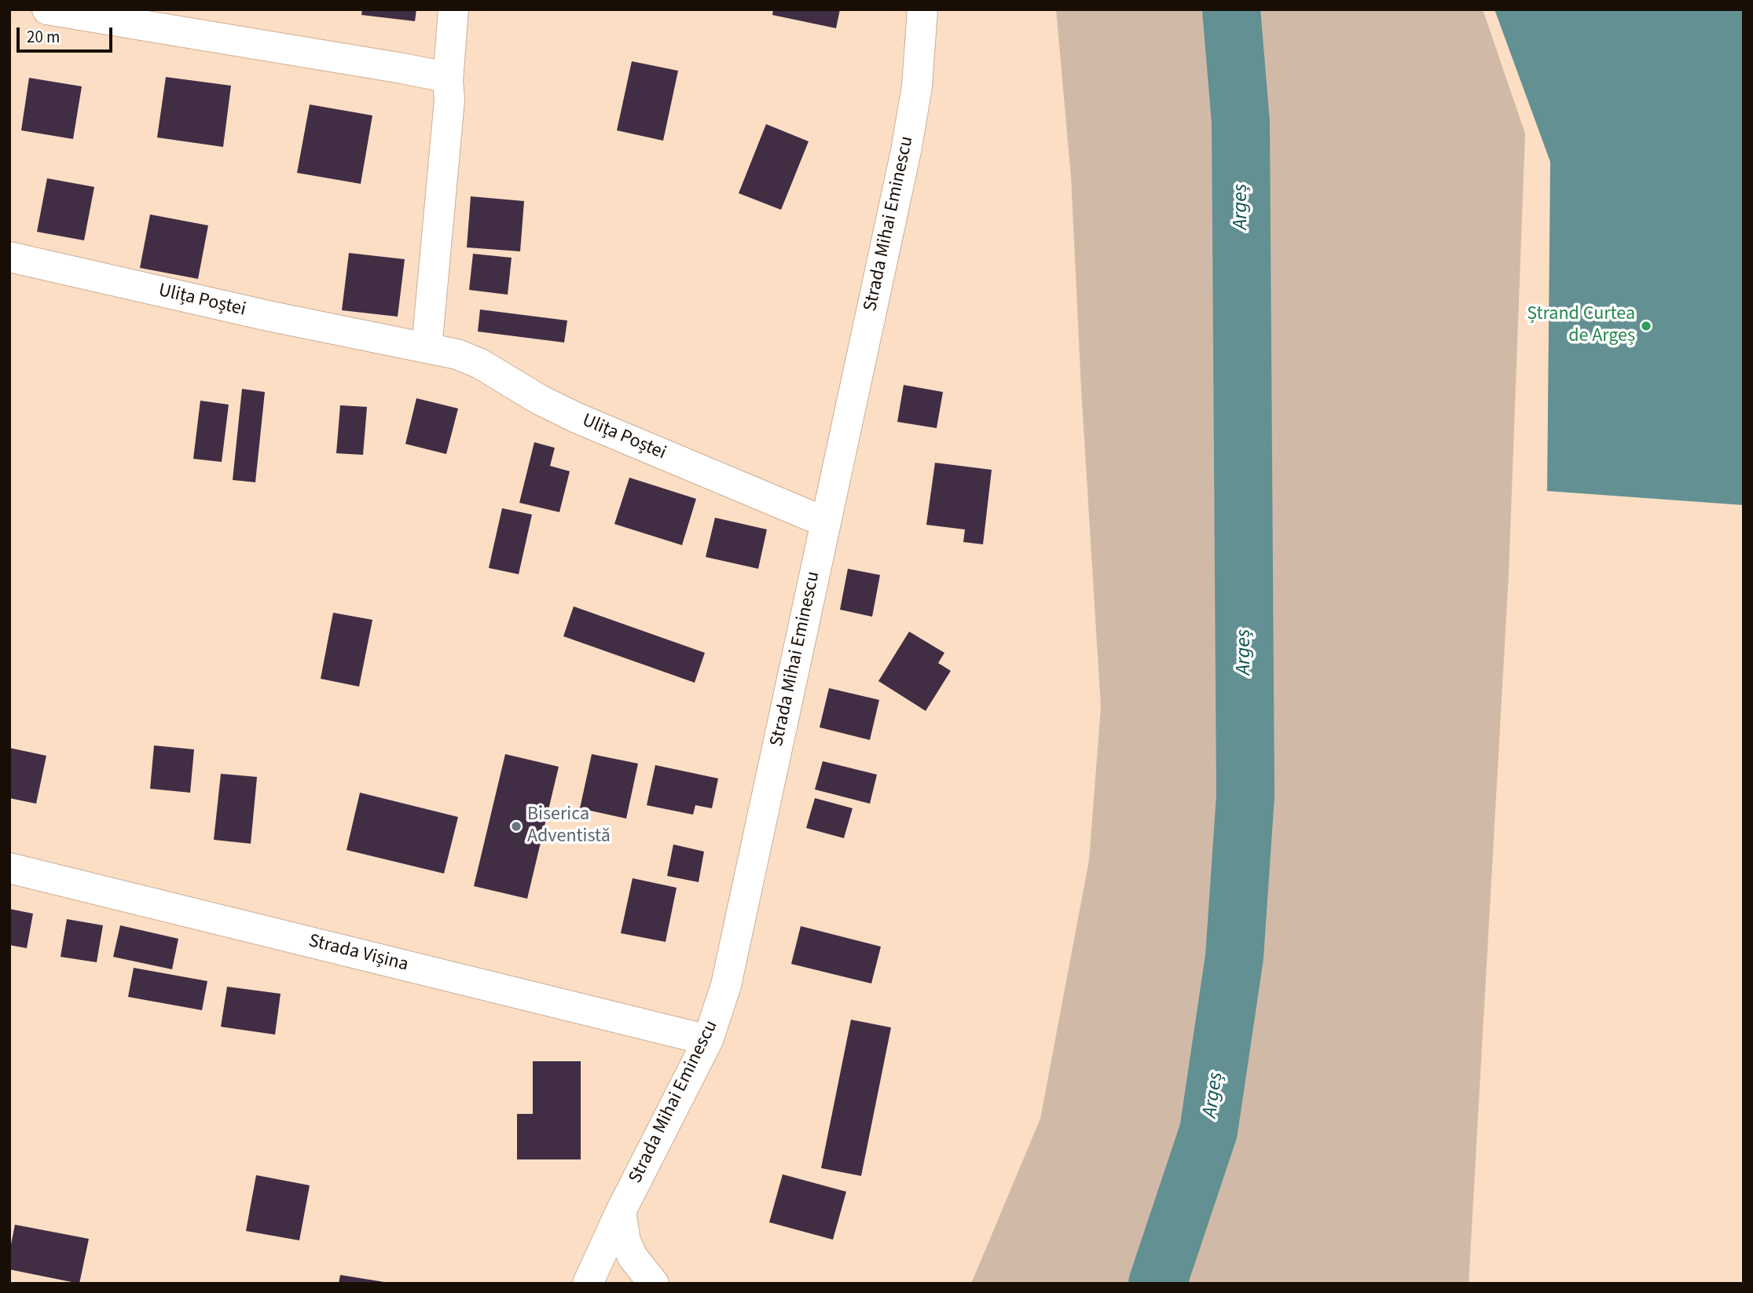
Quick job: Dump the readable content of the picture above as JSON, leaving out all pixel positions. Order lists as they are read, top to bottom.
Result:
{
  "streets": {
    "street": ["Strada Mihai Eminescu", "Ulița Poștei", "Strada Vișina"]
  },
  "crossings": [
    ["Strada Mihai Eminescu", "Ulița Poștei"],
    ["Strada Mihai Eminescu", "Strada Vișina"]
  ],
  "water": ["Argeș"],
  "places": ["Ștrand Curtea de Argeș", "Biserica Adventistă"],
  "scale_bar": "20 m"
}
